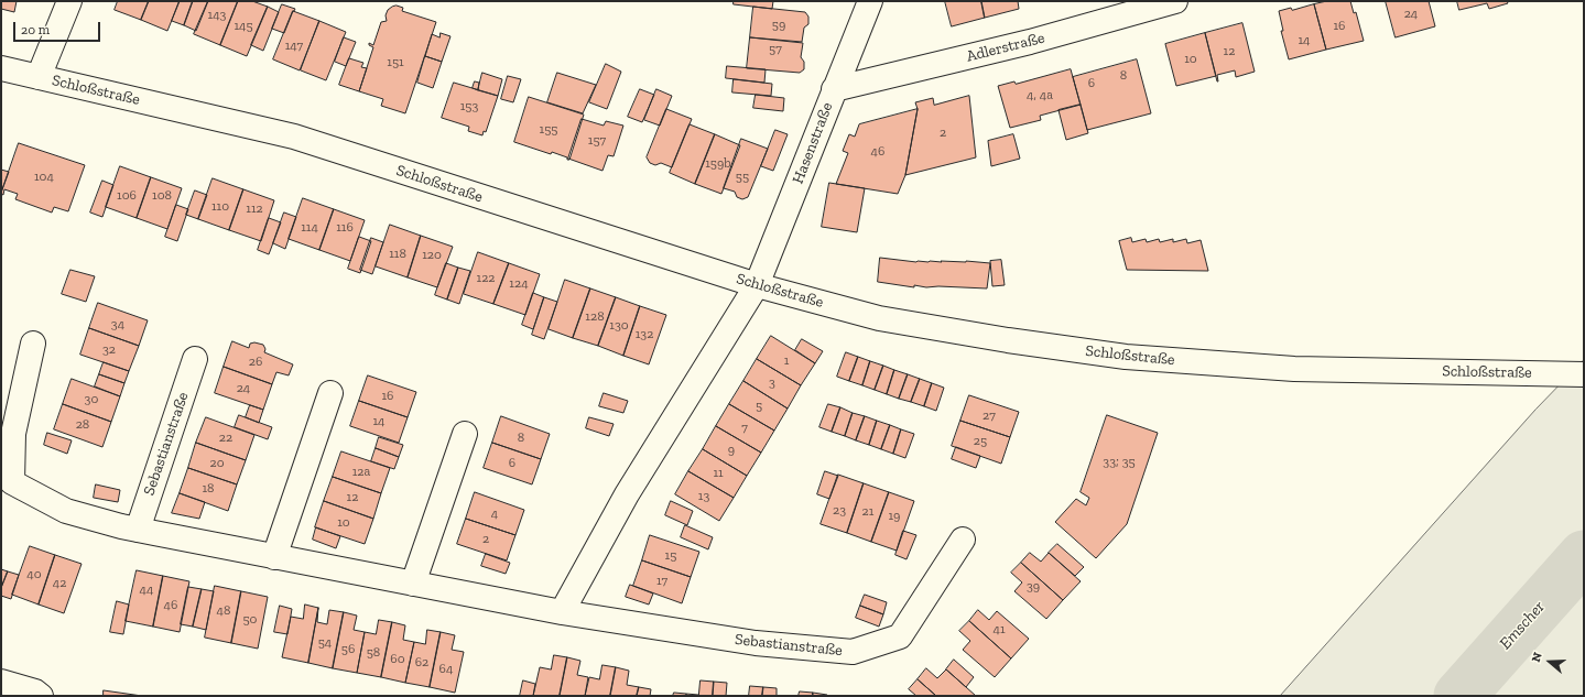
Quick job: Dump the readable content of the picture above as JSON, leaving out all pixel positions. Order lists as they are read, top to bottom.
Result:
{
  "streets": {
    "street": [
      "Adlerstraße",
      "Schloßstraße",
      "Hasenstraße",
      "Sebastianstraße"
    ]
  },
  "crossings": [
    ["Adlerstraße", "Hasenstraße"],
    ["Schloßstraße", "Hasenstraße"]
  ],
  "water": ["Emscher"],
  "house_numbers": [
    "24",
    "143",
    "59",
    "145",
    "16",
    "14",
    "147",
    "57",
    "12",
    "10",
    "151",
    "8",
    "6",
    "4, 4a",
    "153",
    "155",
    "2",
    "157",
    "46",
    "159b",
    "104",
    "55",
    "106",
    "108",
    "110",
    "112",
    "114",
    "116",
    "118",
    "120",
    "122",
    "124",
    "128",
    "34",
    "130",
    "132",
    "32",
    "1",
    "26",
    "3",
    "24",
    "16",
    "30",
    "5",
    "27",
    "14",
    "28",
    "7",
    "22",
    "8",
    "25",
    "9",
    "33; 35",
    "20",
    "6",
    "12a",
    "11",
    "18",
    "13",
    "12",
    "23",
    "21",
    "4",
    "19",
    "10",
    "2",
    "15",
    "40",
    "17",
    "42",
    "39",
    "44",
    "46",
    "48",
    "50",
    "41",
    "54",
    "56",
    "58",
    "60",
    "62",
    "64"
  ],
  "scale_bar": "20 m",
  "north": "left"
}
